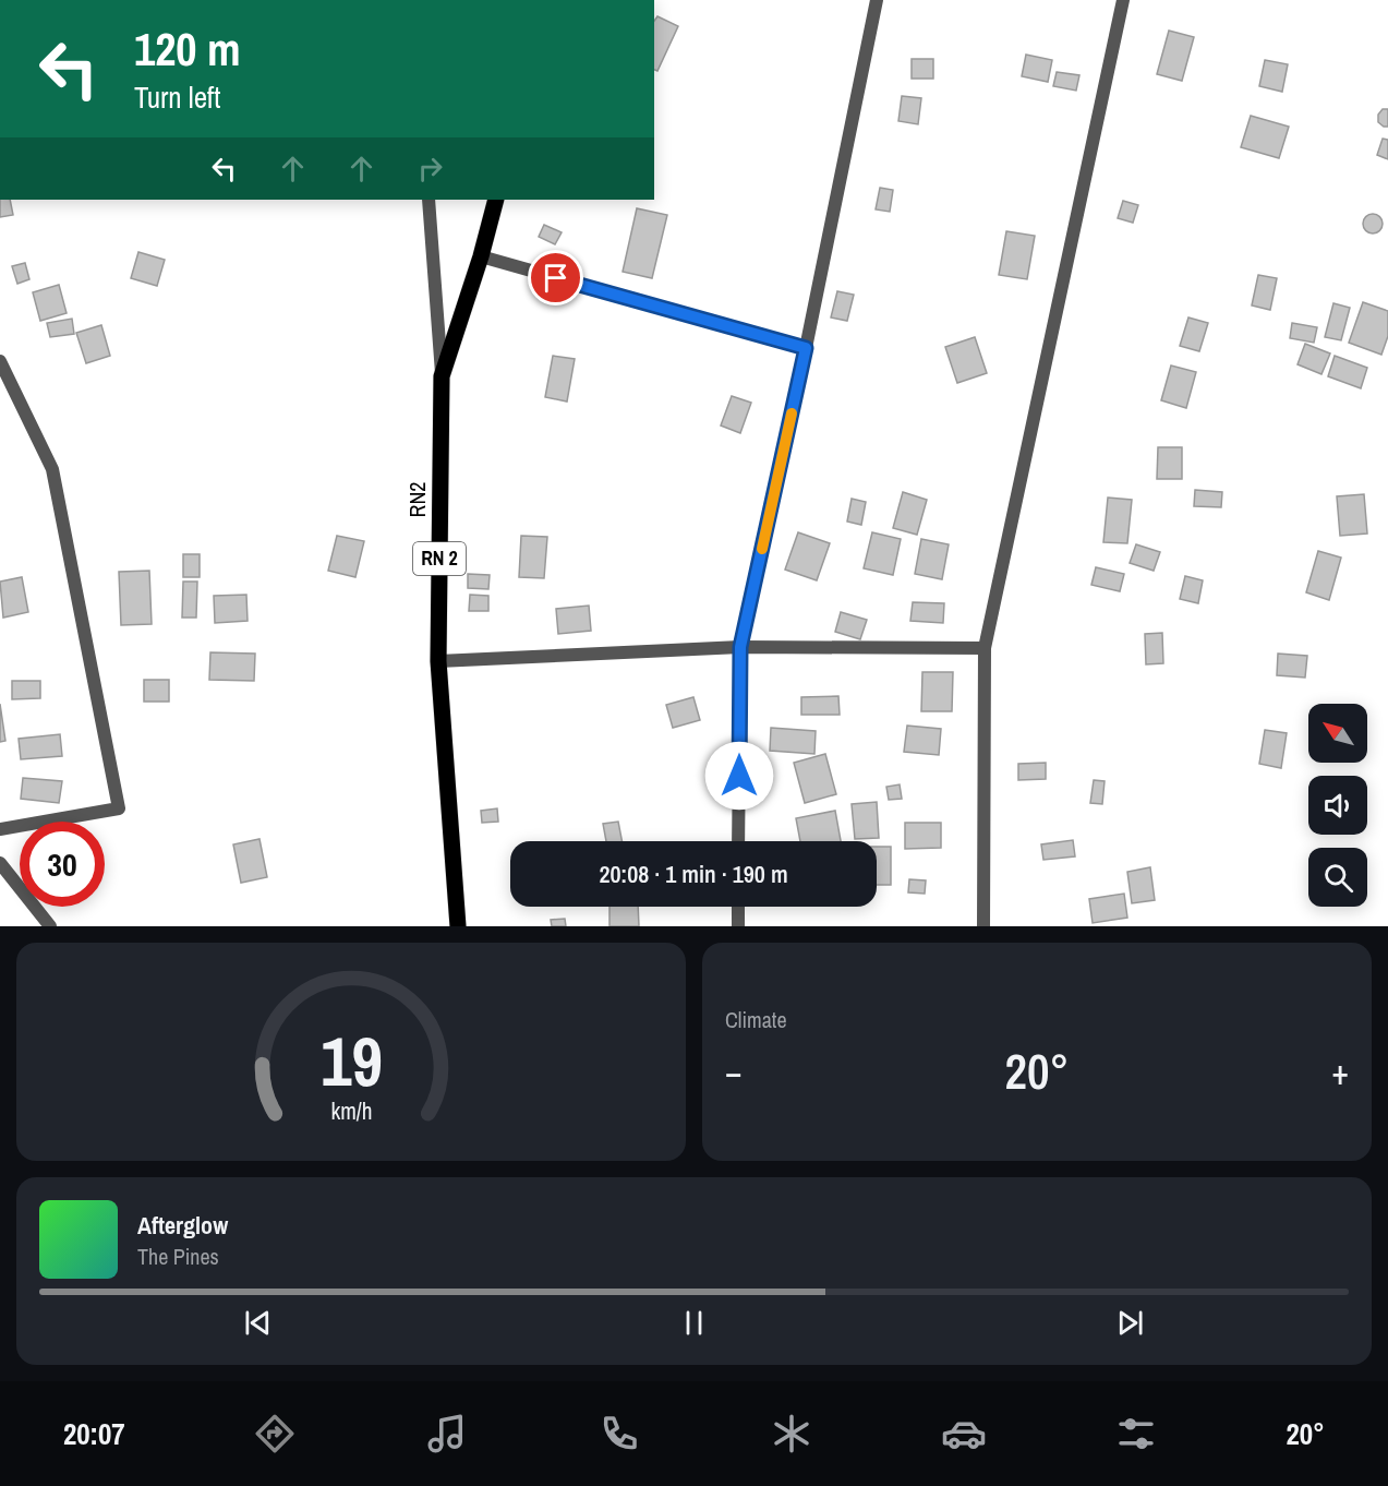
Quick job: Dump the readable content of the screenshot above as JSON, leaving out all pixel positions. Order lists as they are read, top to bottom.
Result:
{
  "streets": {
    "main road": ["RN2", "RN 2"]
  },
  "north": "top left",
  "page": {
    "turn": ["120 m", "Turn left"],
    "limit": "30",
    "trip": "20:08 · 1 min · 190 m",
    "tile": "Climate",
    "heat": ["−", "20°", "+"],
    "song": ["Afterglow", "The Pines"],
    "tabs": ["20:07", "20°"],
    "gauge": ["19", "km/h"]
  }
}
